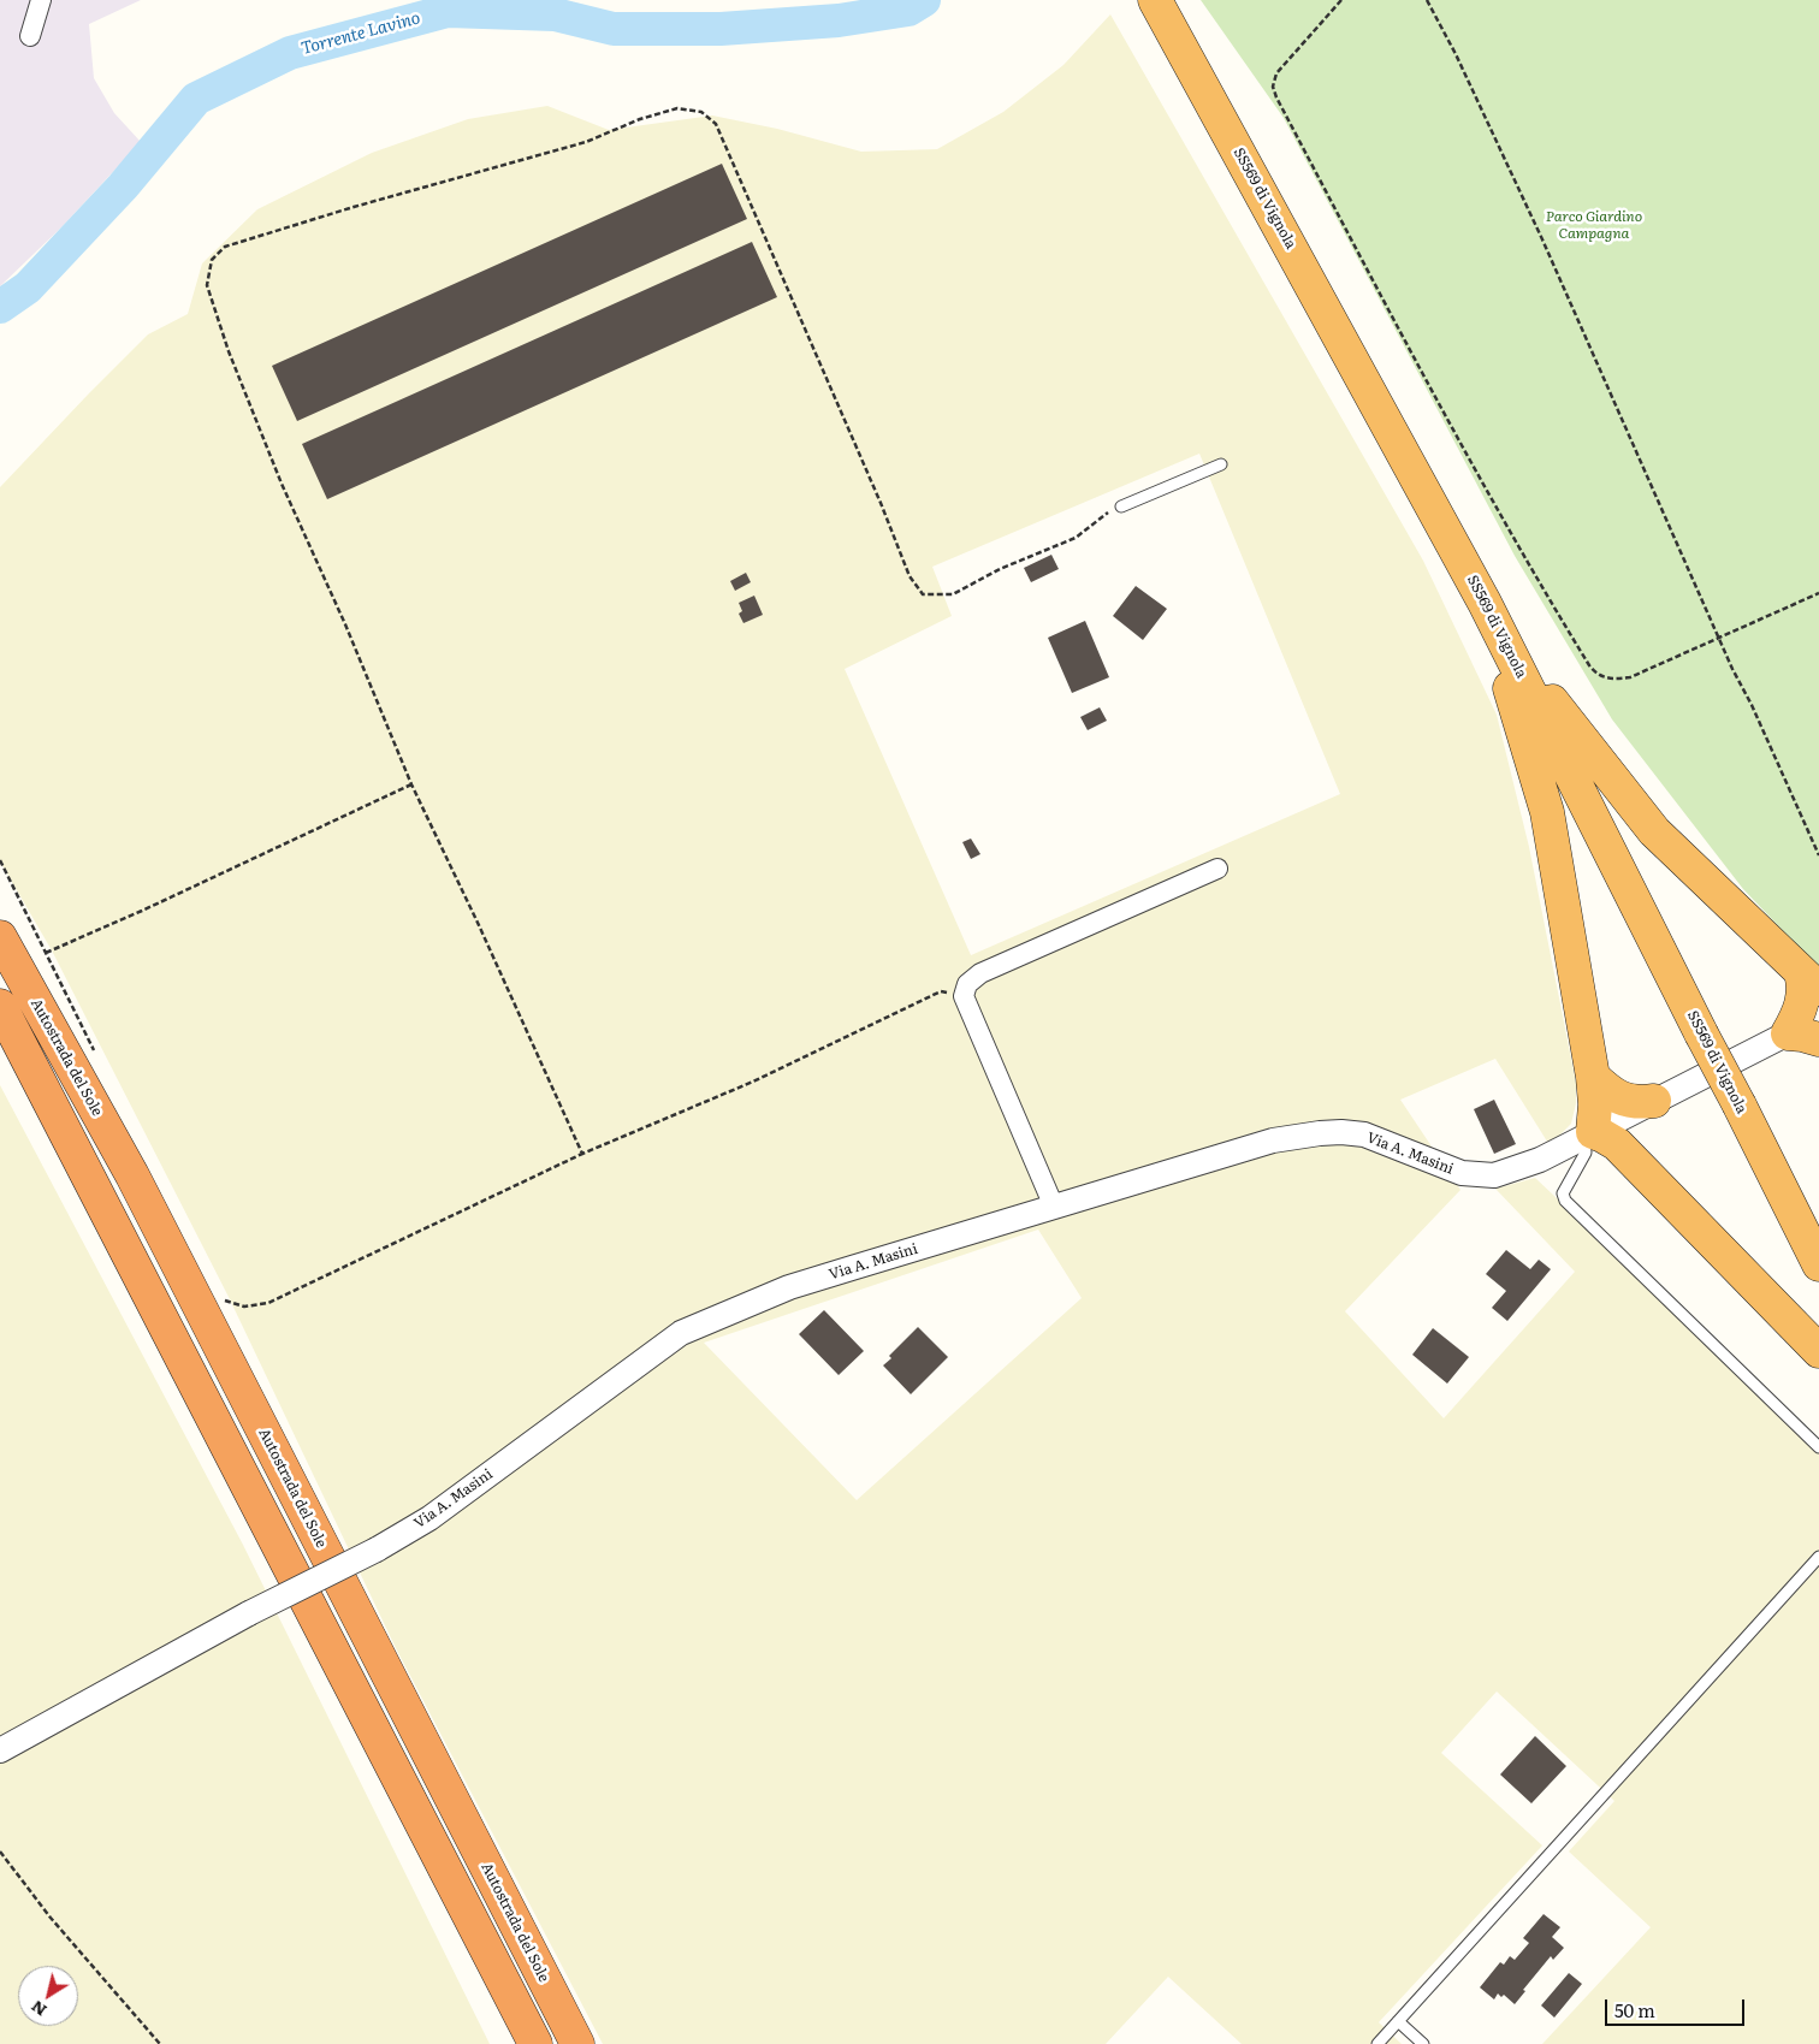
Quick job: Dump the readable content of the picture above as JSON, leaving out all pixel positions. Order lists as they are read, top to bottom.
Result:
{
  "streets": {
    "highway": ["SS569 di Vignola", "Autostrada del Sole"],
    "street": ["Via A. Masini"]
  },
  "water": ["Torrente Lavino"],
  "parks": ["Parco Giardino Campagna"],
  "scale_bar": "50 m",
  "north": "bottom left"
}
